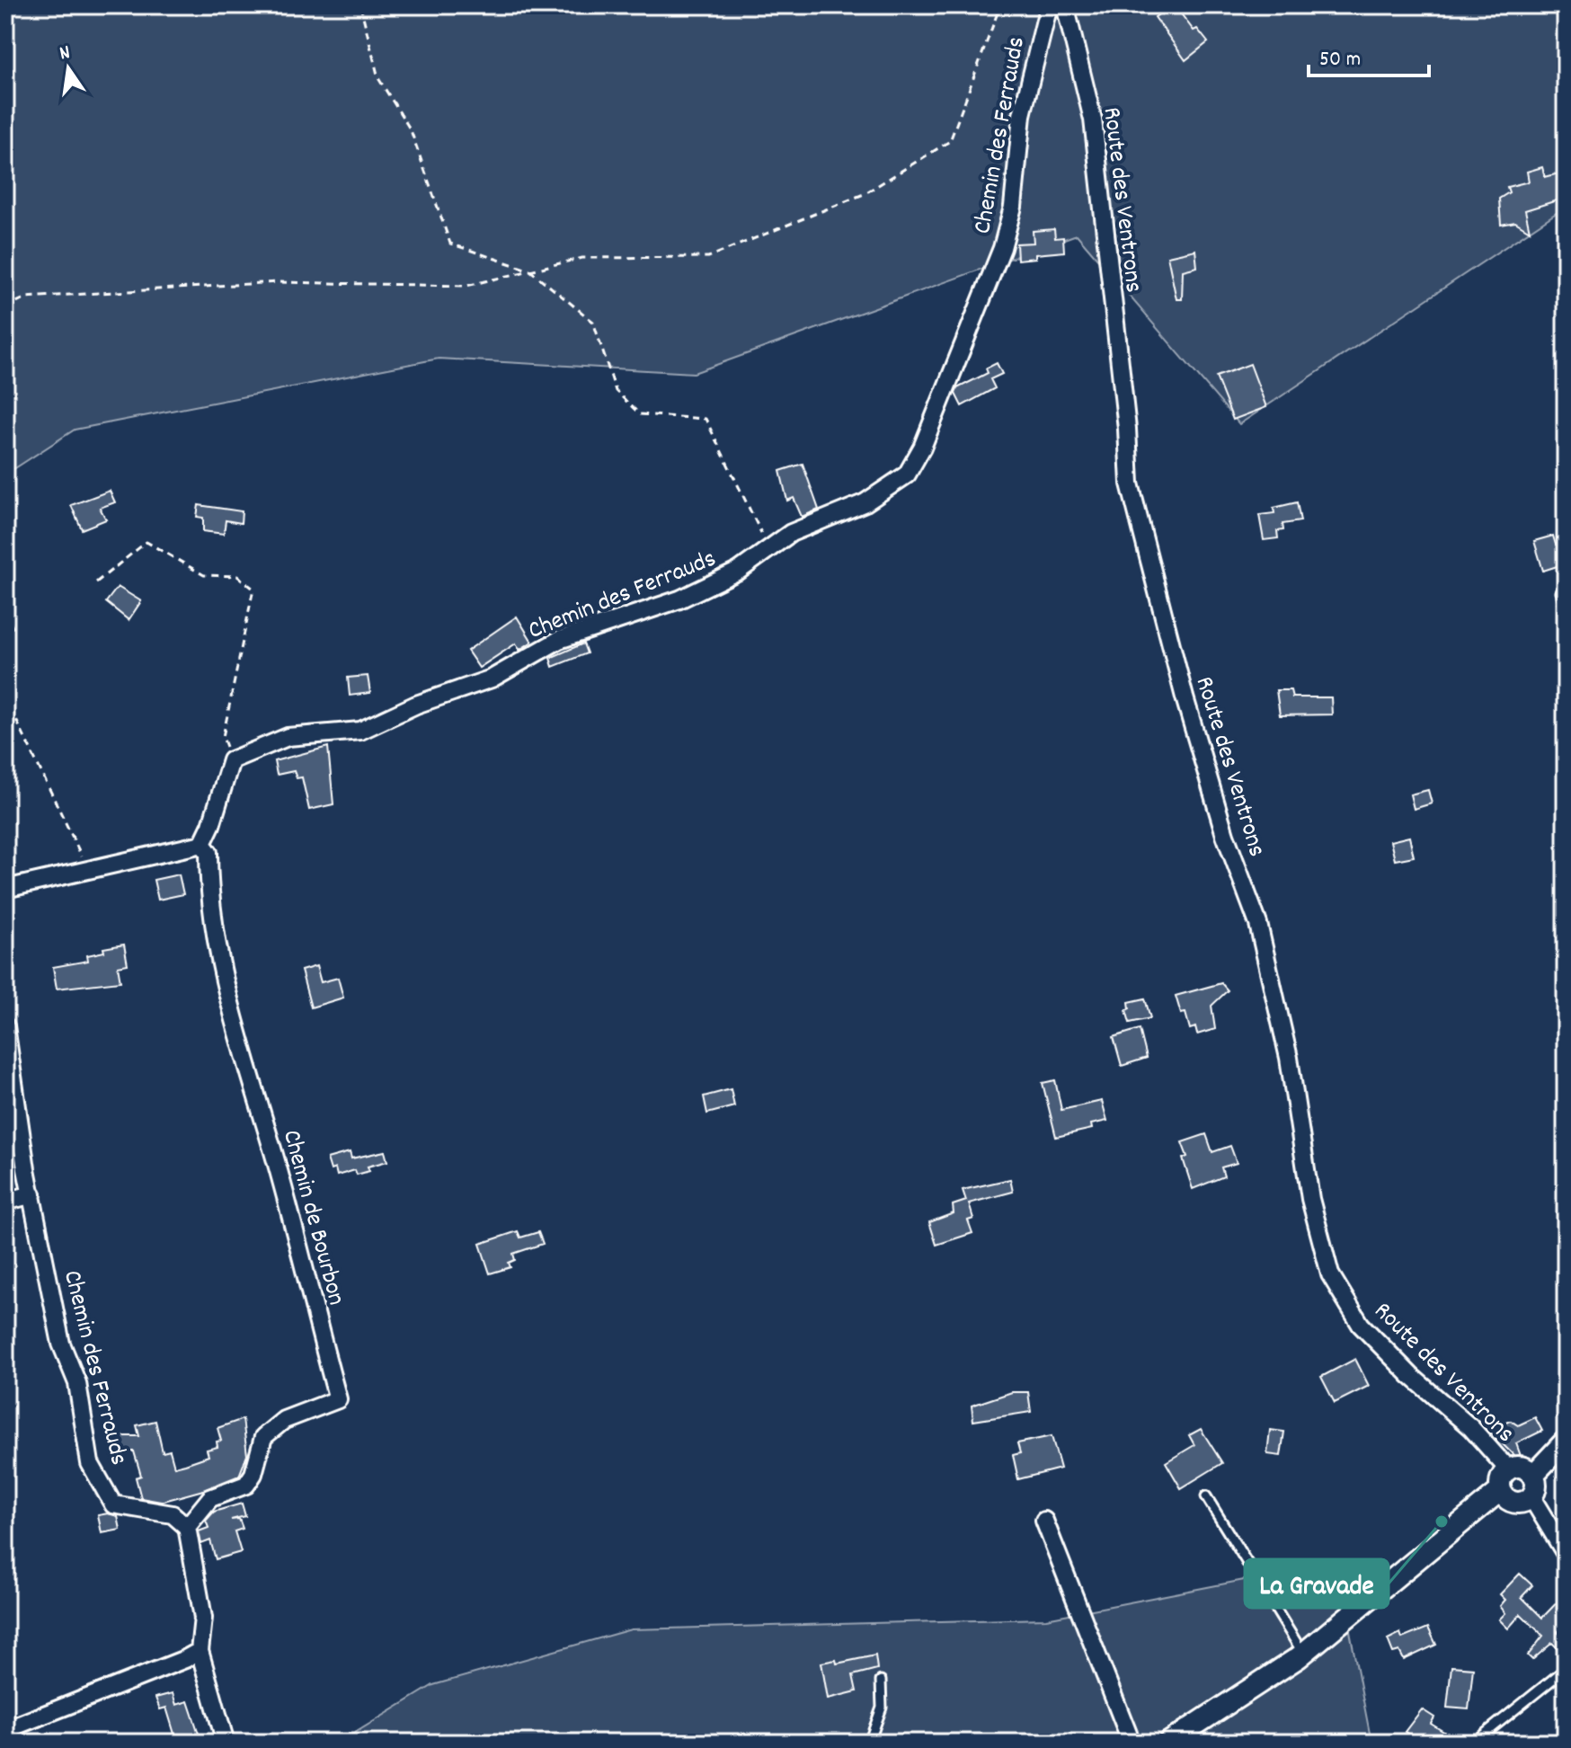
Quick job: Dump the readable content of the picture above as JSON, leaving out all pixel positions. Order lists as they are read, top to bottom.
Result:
{
  "streets": {
    "street": ["Chemin des Ferrauds", "Route des Ventrons", "Chemin de Bourbon"]
  },
  "crossings": [
    ["Chemin des Ferrauds", "Chemin de Bourbon"]
  ],
  "places": ["La Gravade"],
  "scale_bar": "50 m",
  "north": "top"
}
